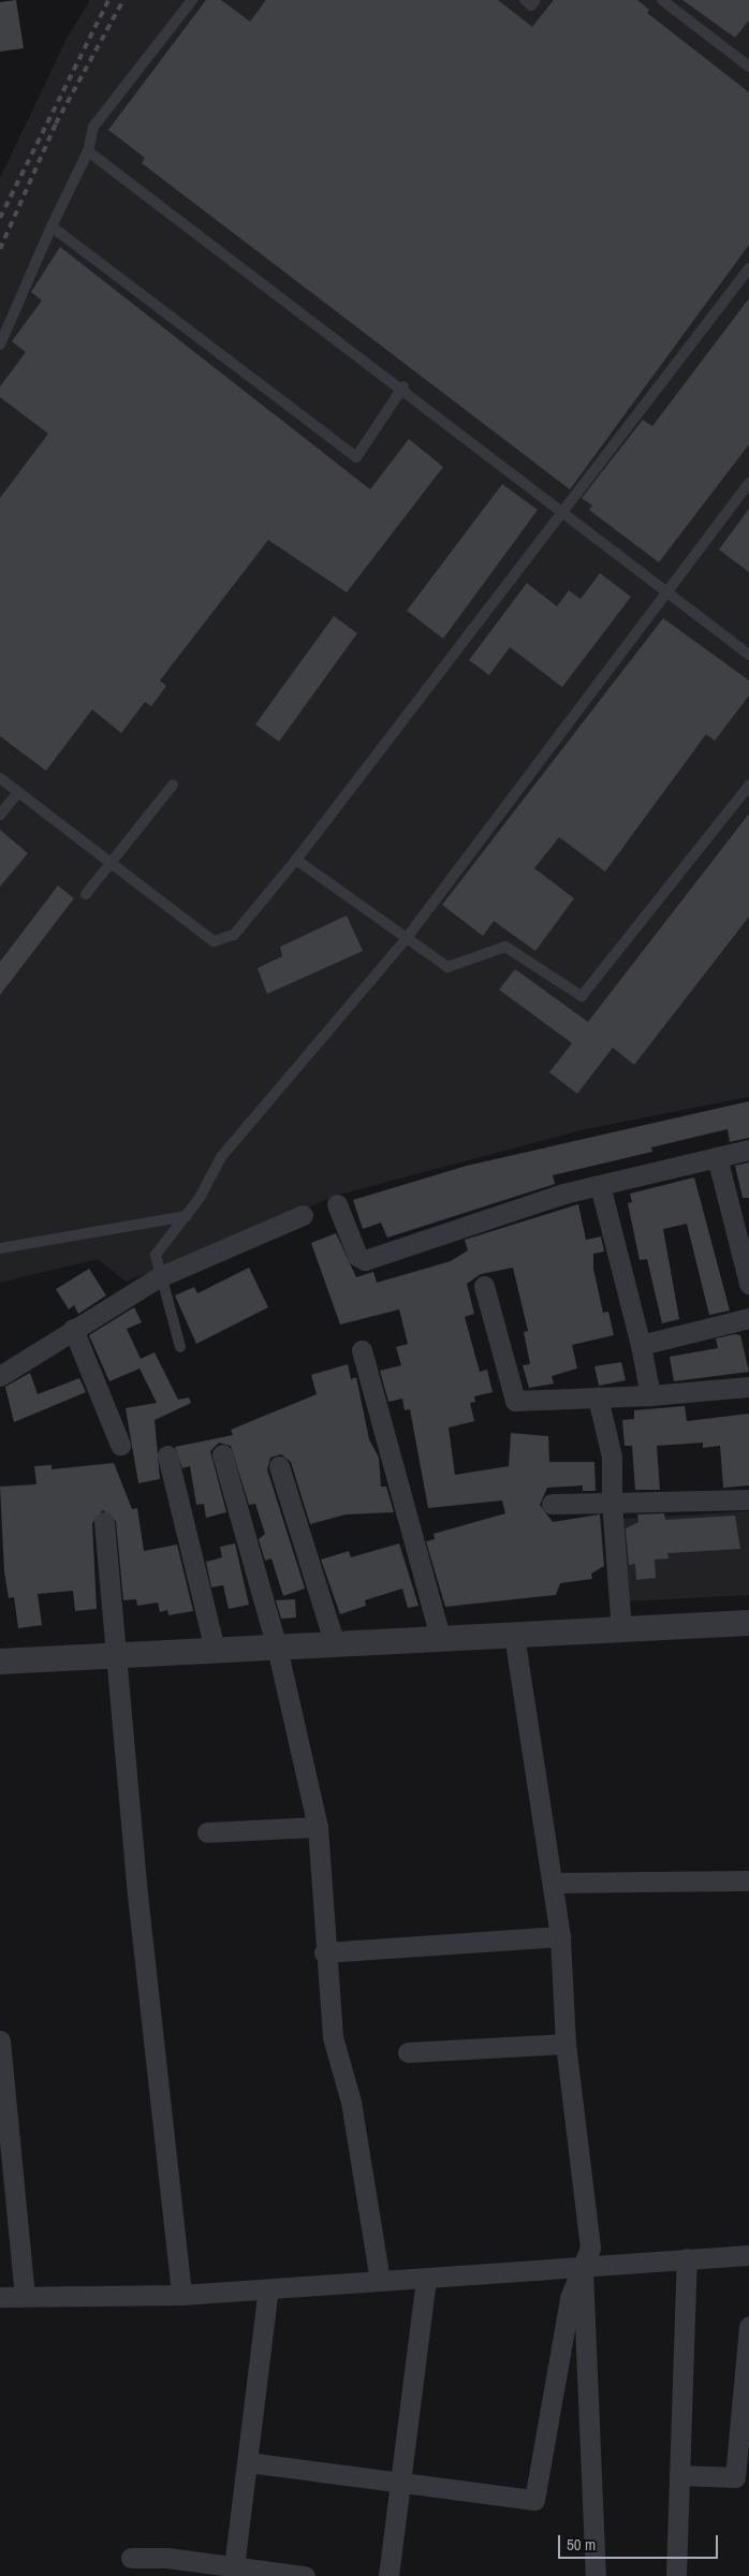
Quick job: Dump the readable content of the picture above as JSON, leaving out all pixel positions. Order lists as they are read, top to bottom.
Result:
{
  "scale_bar": "50 m"
}
